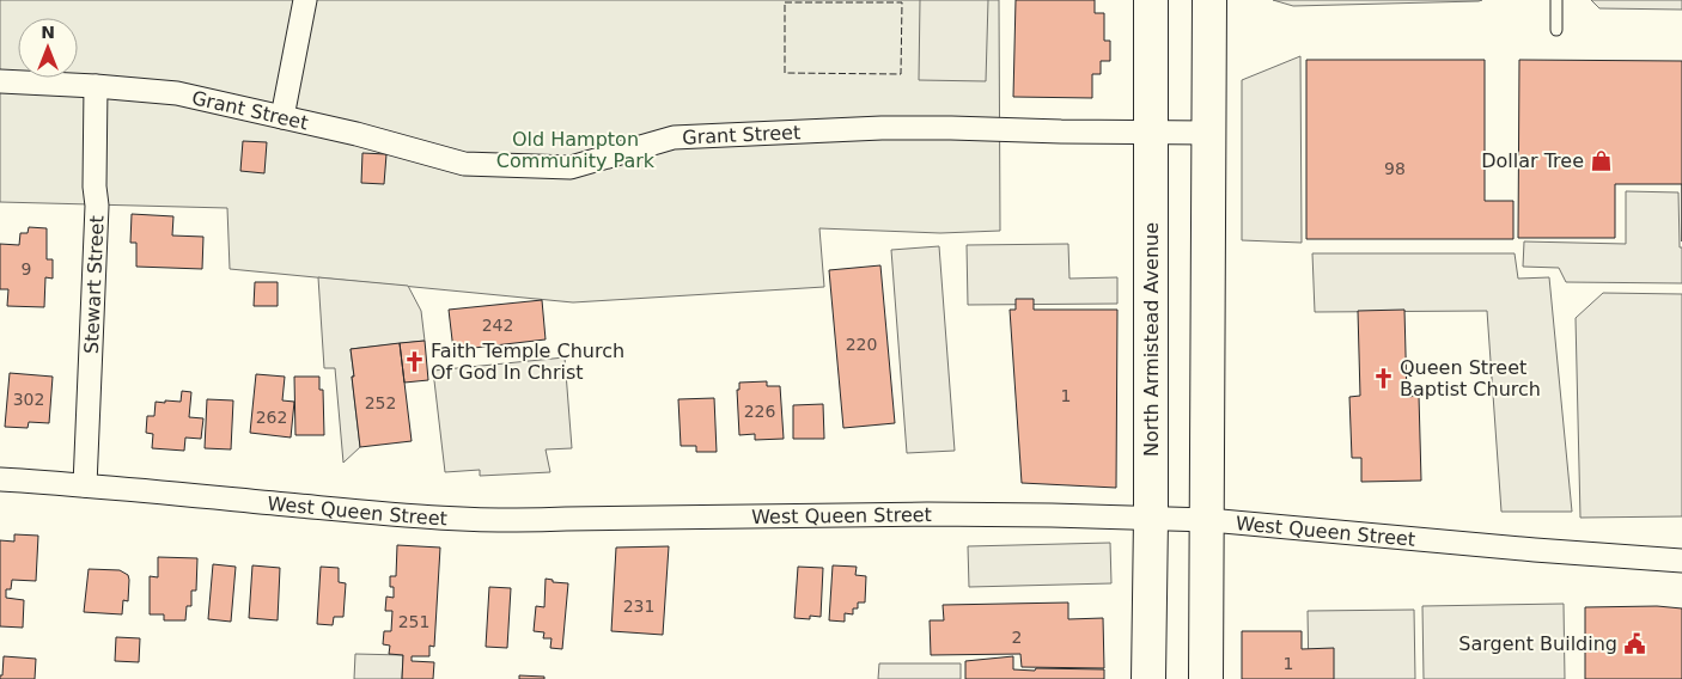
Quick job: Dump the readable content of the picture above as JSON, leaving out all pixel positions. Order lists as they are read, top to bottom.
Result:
{
  "streets": {
    "main road": ["North Armistead Avenue"],
    "street": ["Grant Street", "Stewart Street", "West Queen Street"]
  },
  "crossings": [
    ["Grant Street", "Stewart Street"],
    ["Grant Street", "North Armistead Avenue"],
    ["Stewart Street", "West Queen Street"],
    ["North Armistead Avenue", "West Queen Street"]
  ],
  "parks": ["Old Hampton Community Park"],
  "places": {
    "shop": ["Dollar Tree"],
    "church": ["Faith Temple Church Of God In Christ", "Queen Street Baptist Church"],
    "public building": ["Sargent Building"]
  },
  "house_numbers": [
    "98",
    "9",
    "242",
    "220",
    "1",
    "302",
    "252",
    "226",
    "262",
    "231",
    "251",
    "2",
    "1"
  ],
  "north": "top"
}
